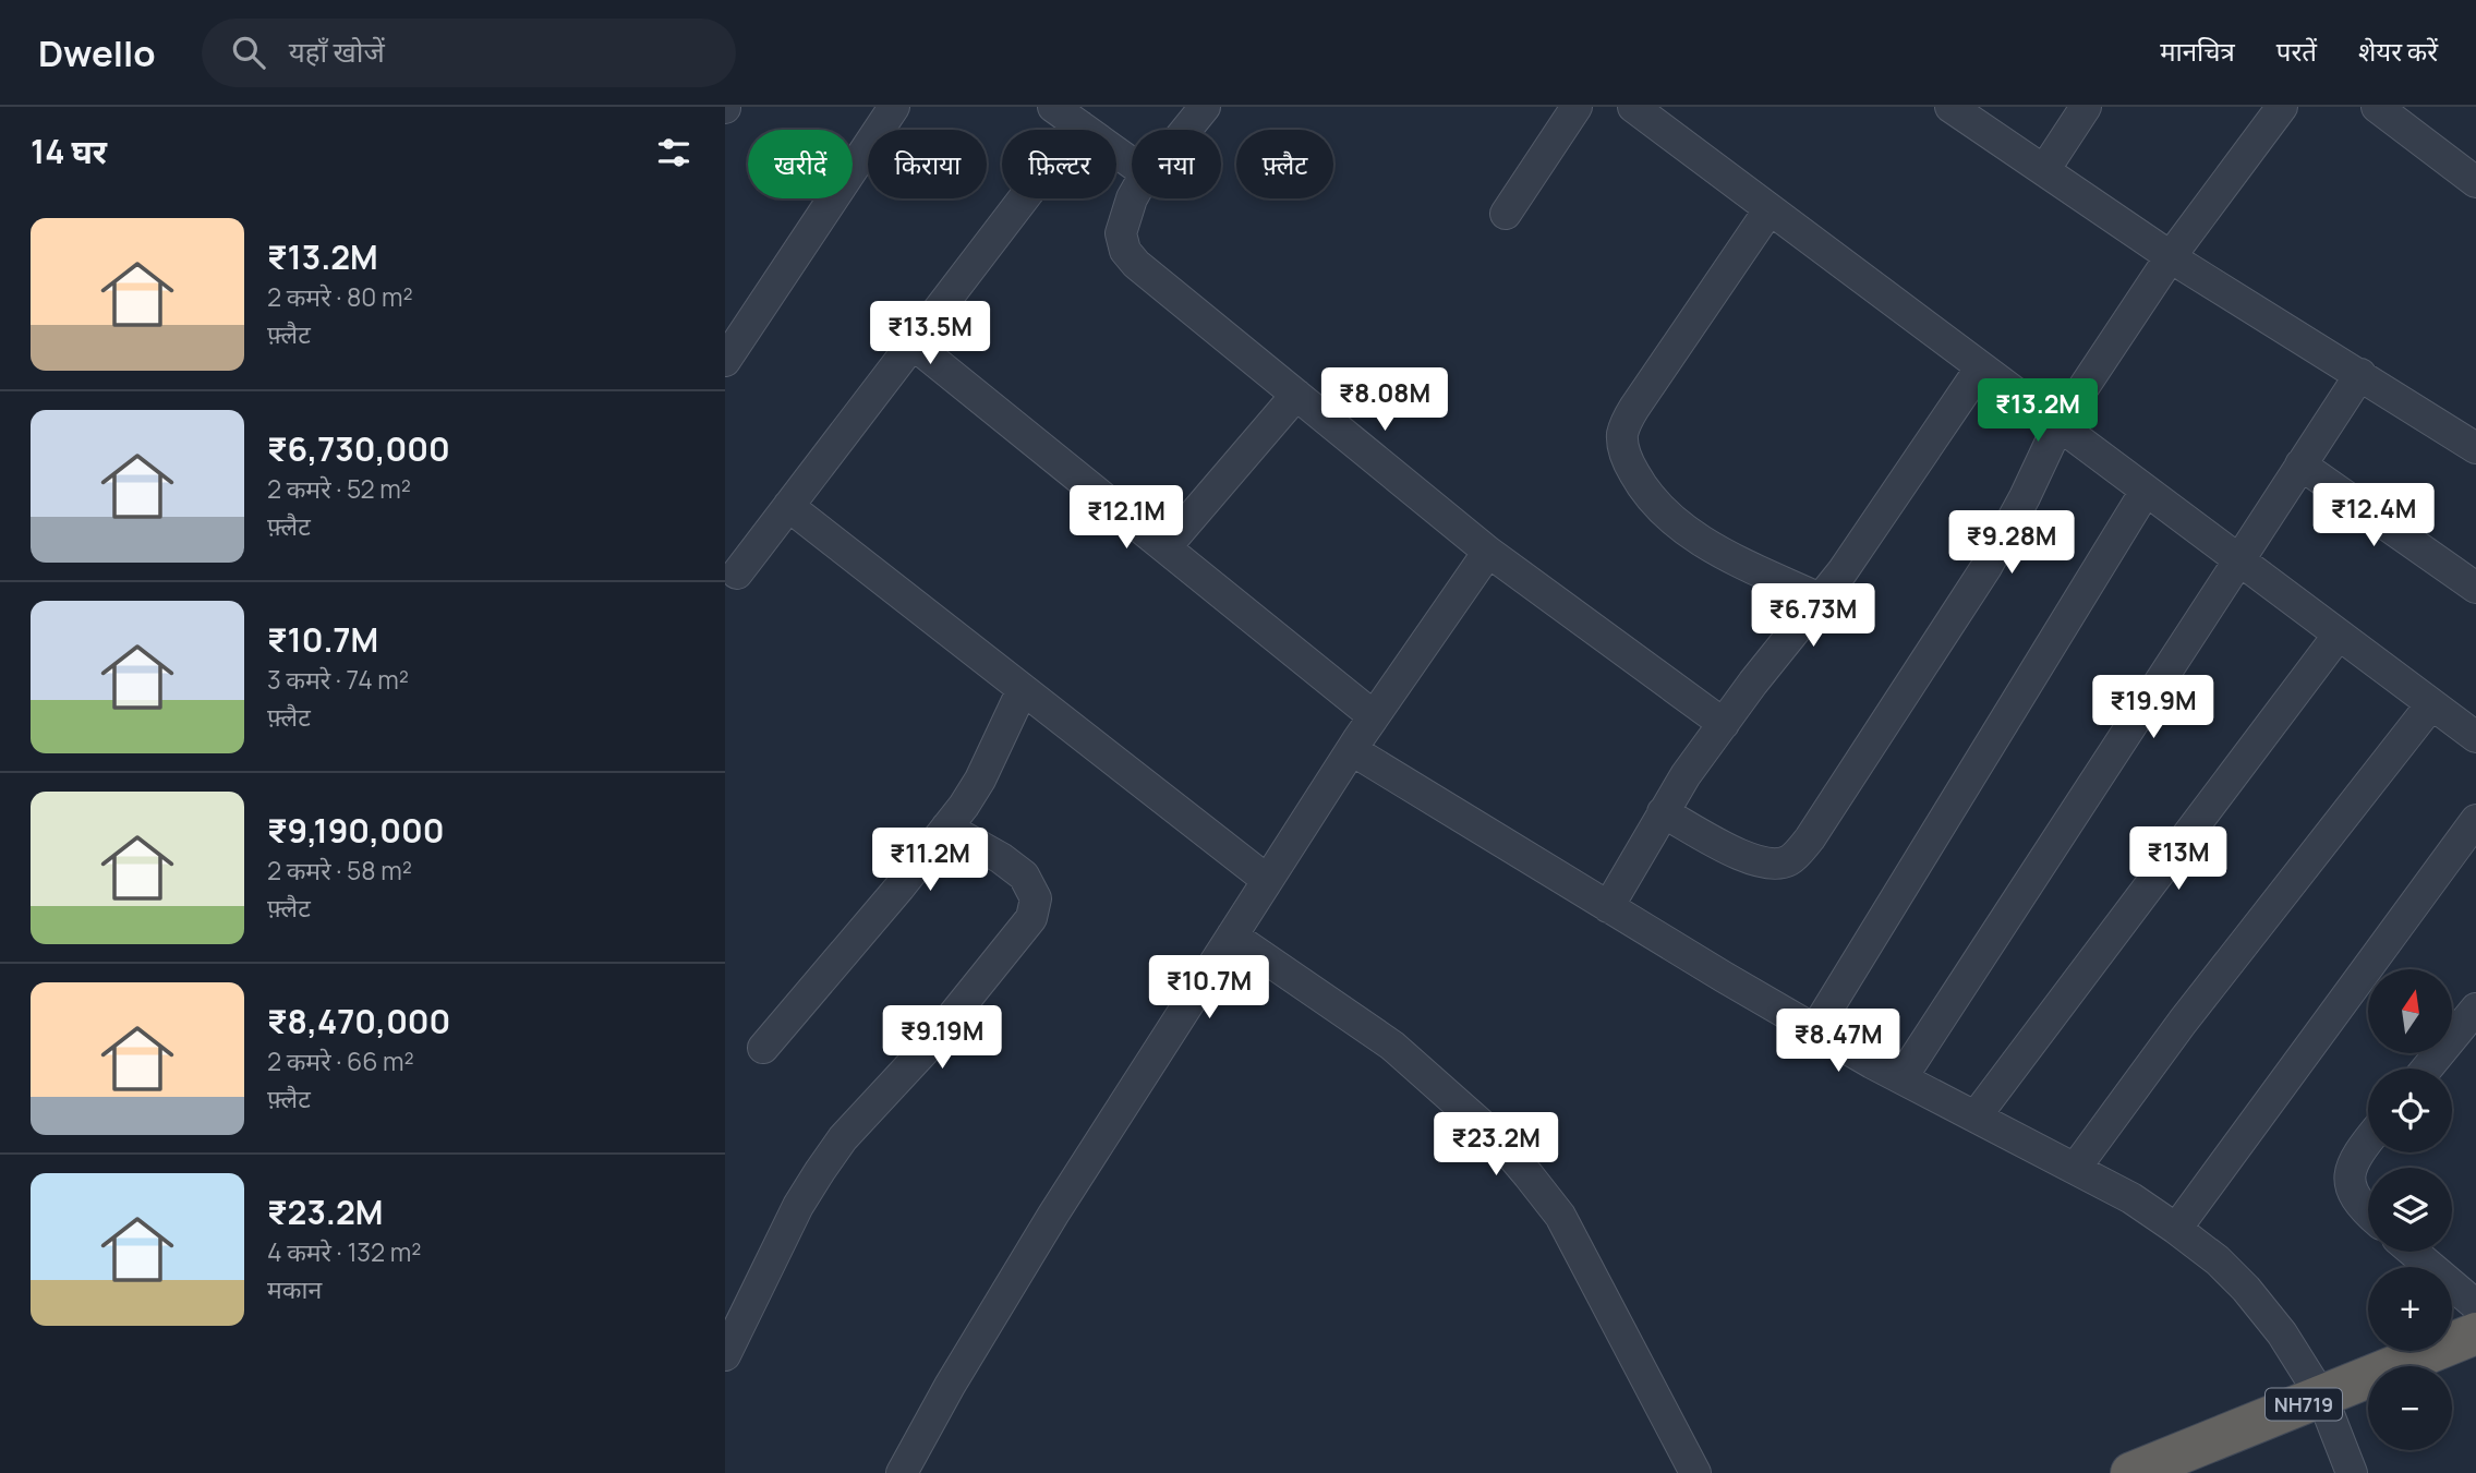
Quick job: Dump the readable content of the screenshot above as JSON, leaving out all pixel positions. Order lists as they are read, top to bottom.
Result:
{
  "streets": {
    "highway": ["NH719"]
  },
  "north": "top",
  "page": {
    "header": "Dwello",
    "search": "यहाँ खोजें",
    "nav": ["मानचित्र", "परतें", "शेयर करें"],
    "heading": "14 घर",
    "chip": [
      "खरीदें",
      "किराया",
      "फ़िल्टर",
      "नया",
      "फ़्लैट"
    ],
    "list": [
      {
        "name": "₹13.2M",
        "note": "2 कमरे · 80 m² · फ़्लैट"
      },
      {
        "name": "₹6,730,000",
        "note": "2 कमरे · 52 m² · फ़्लैट"
      },
      {
        "name": "₹10.7M",
        "note": "3 कमरे · 74 m² · फ़्लैट"
      },
      {
        "name": "₹9,190,000",
        "note": "2 कमरे · 58 m² · फ़्लैट"
      },
      {
        "name": "₹8,470,000",
        "note": "2 कमरे · 66 m² · फ़्लैट"
      },
      {
        "name": "₹23.2M",
        "note": "4 कमरे · 132 m² · मकान"
      }
    ],
    "price": [
      "₹13.5M",
      "₹8.08M",
      "₹13.2M",
      "₹12.4M",
      "₹12.1M",
      "₹9.28M",
      "₹6.73M",
      "₹19.9M",
      "₹13M",
      "₹11.2M",
      "₹10.7M",
      "₹9.19M",
      "₹8.47M",
      "₹23.2M"
    ],
    "map_buttons": ["+", "−"]
  }
}
